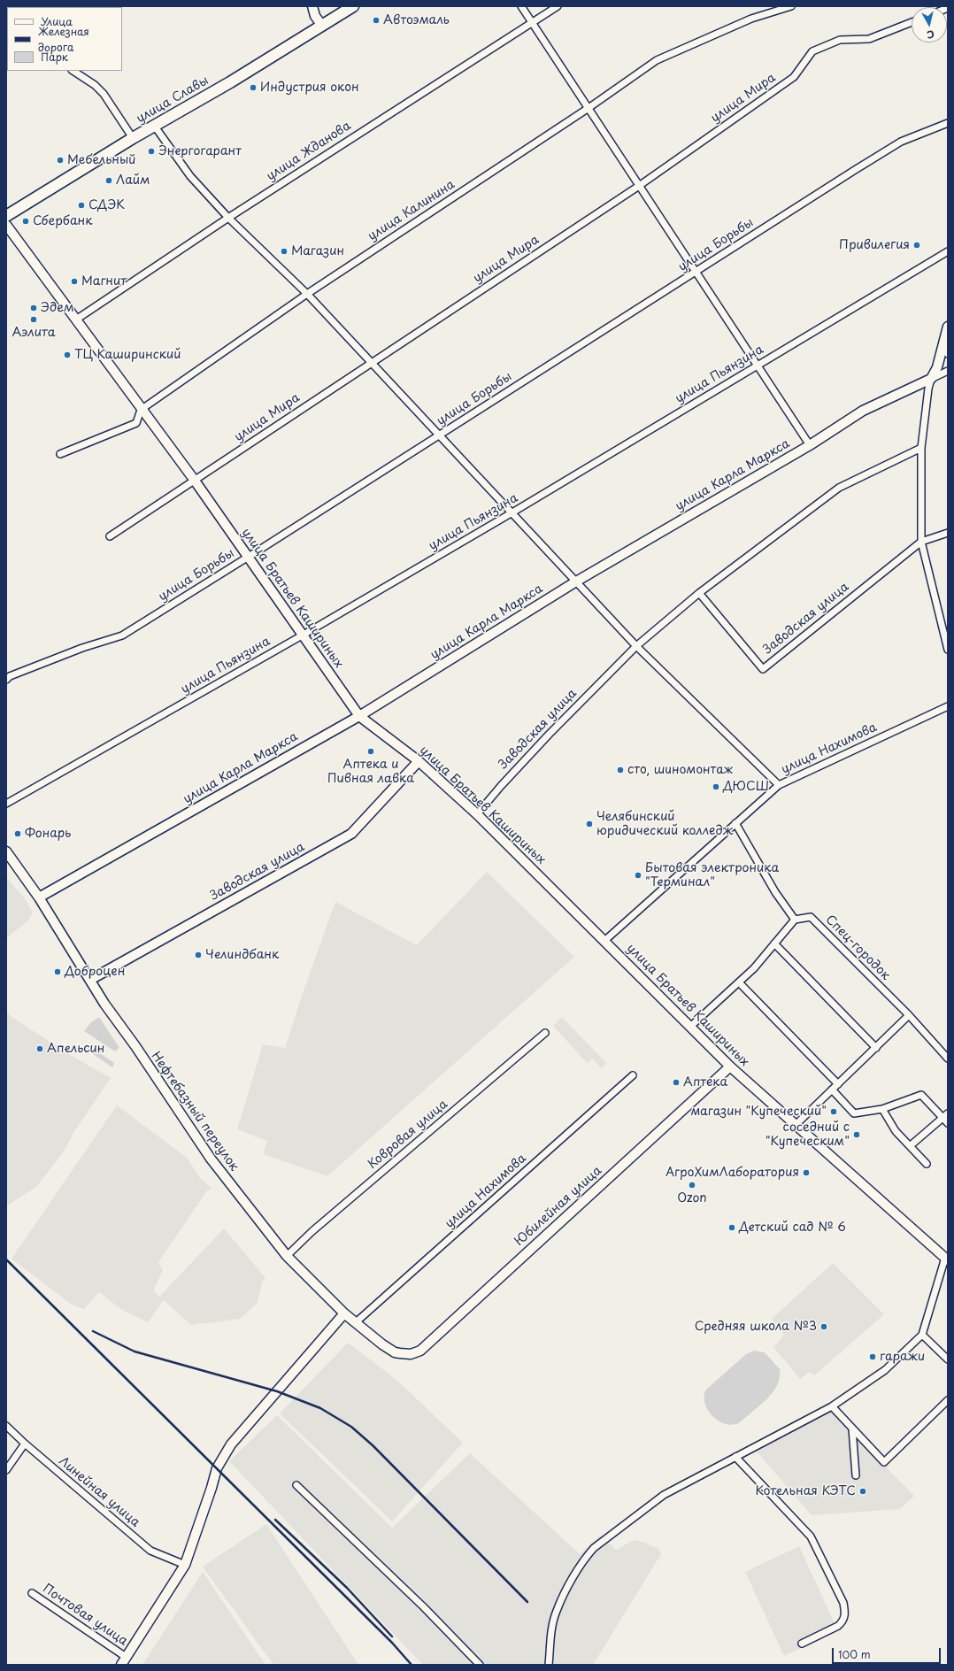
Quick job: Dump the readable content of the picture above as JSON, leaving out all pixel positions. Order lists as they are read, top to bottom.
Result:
{
  "streets": {
    "main road": [
      "улица Славы",
      "улица Карла Маркса",
      "улица Братьев Кашириных",
      "Заводская улица",
      "Нефтебазный переулок",
      "Юбилейная улица"
    ],
    "street": [
      "улица Мира",
      "улица Жданова",
      "улица Калинина",
      "улица Борьбы",
      "улица Пьянзина",
      "улица Нахимова",
      "Спец-городок",
      "Ковровая улица",
      "Линейная улица",
      "Почтовая улица"
    ]
  },
  "crossings": [
    ["улица Мира", "улица Братьев Кашириных"],
    ["улица Жданова", "улица Братьев Кашириных"],
    ["улица Калинина", "улица Братьев Кашириных"],
    ["улица Борьбы", "улица Братьев Кашириных"],
    ["улица Пьянзина", "улица Братьев Кашириных"],
    ["улица Карла Маркса", "улица Братьев Кашириных"],
    ["улица Карла Маркса", "Нефтебазный переулок"],
    ["улица Братьев Кашириных", "Заводская улица"],
    ["улица Братьев Кашириных", "улица Нахимова"],
    ["улица Братьев Кашириных", "Юбилейная улица"],
    ["Заводская улица", "Нефтебазный переулок"],
    ["улица Нахимова", "Нефтебазный переулок"],
    ["Нефтебазный переулок", "Ковровая улица"],
    ["Нефтебазный переулок", "Юбилейная улица"]
  ],
  "places": [
    "Автоэмаль",
    "Индустрия окон",
    "Энергогарант",
    "Мебельный",
    "Лайм",
    "СДЭК",
    "Сбербанк",
    "Привилегия",
    "Магазин",
    "Магнит",
    "Эдем",
    "Аэлита",
    "ТЦ Каширинский",
    "Аптека и Пивная лавка",
    "сто, шиномонтаж",
    "ДЮСШ",
    "Челябинский юридический колледж",
    "Фонарь",
    "Бытовая электроника \"Терминал\"",
    "Челиндбанк",
    "Доброцен",
    "Апельсин",
    "Аптека",
    "магазин \"Купеческий\"",
    "соседний с \"Купеческим\"",
    "АгроХимЛаборатория",
    "Ozon",
    "Детский сад № 6",
    "Средняя школа №3",
    "гаражи",
    "Котельная КЭТС"
  ],
  "legend": ["Улица", "Железная дорога", "Парк"],
  "scale_bar": "100 m",
  "north": "bottom"
}
